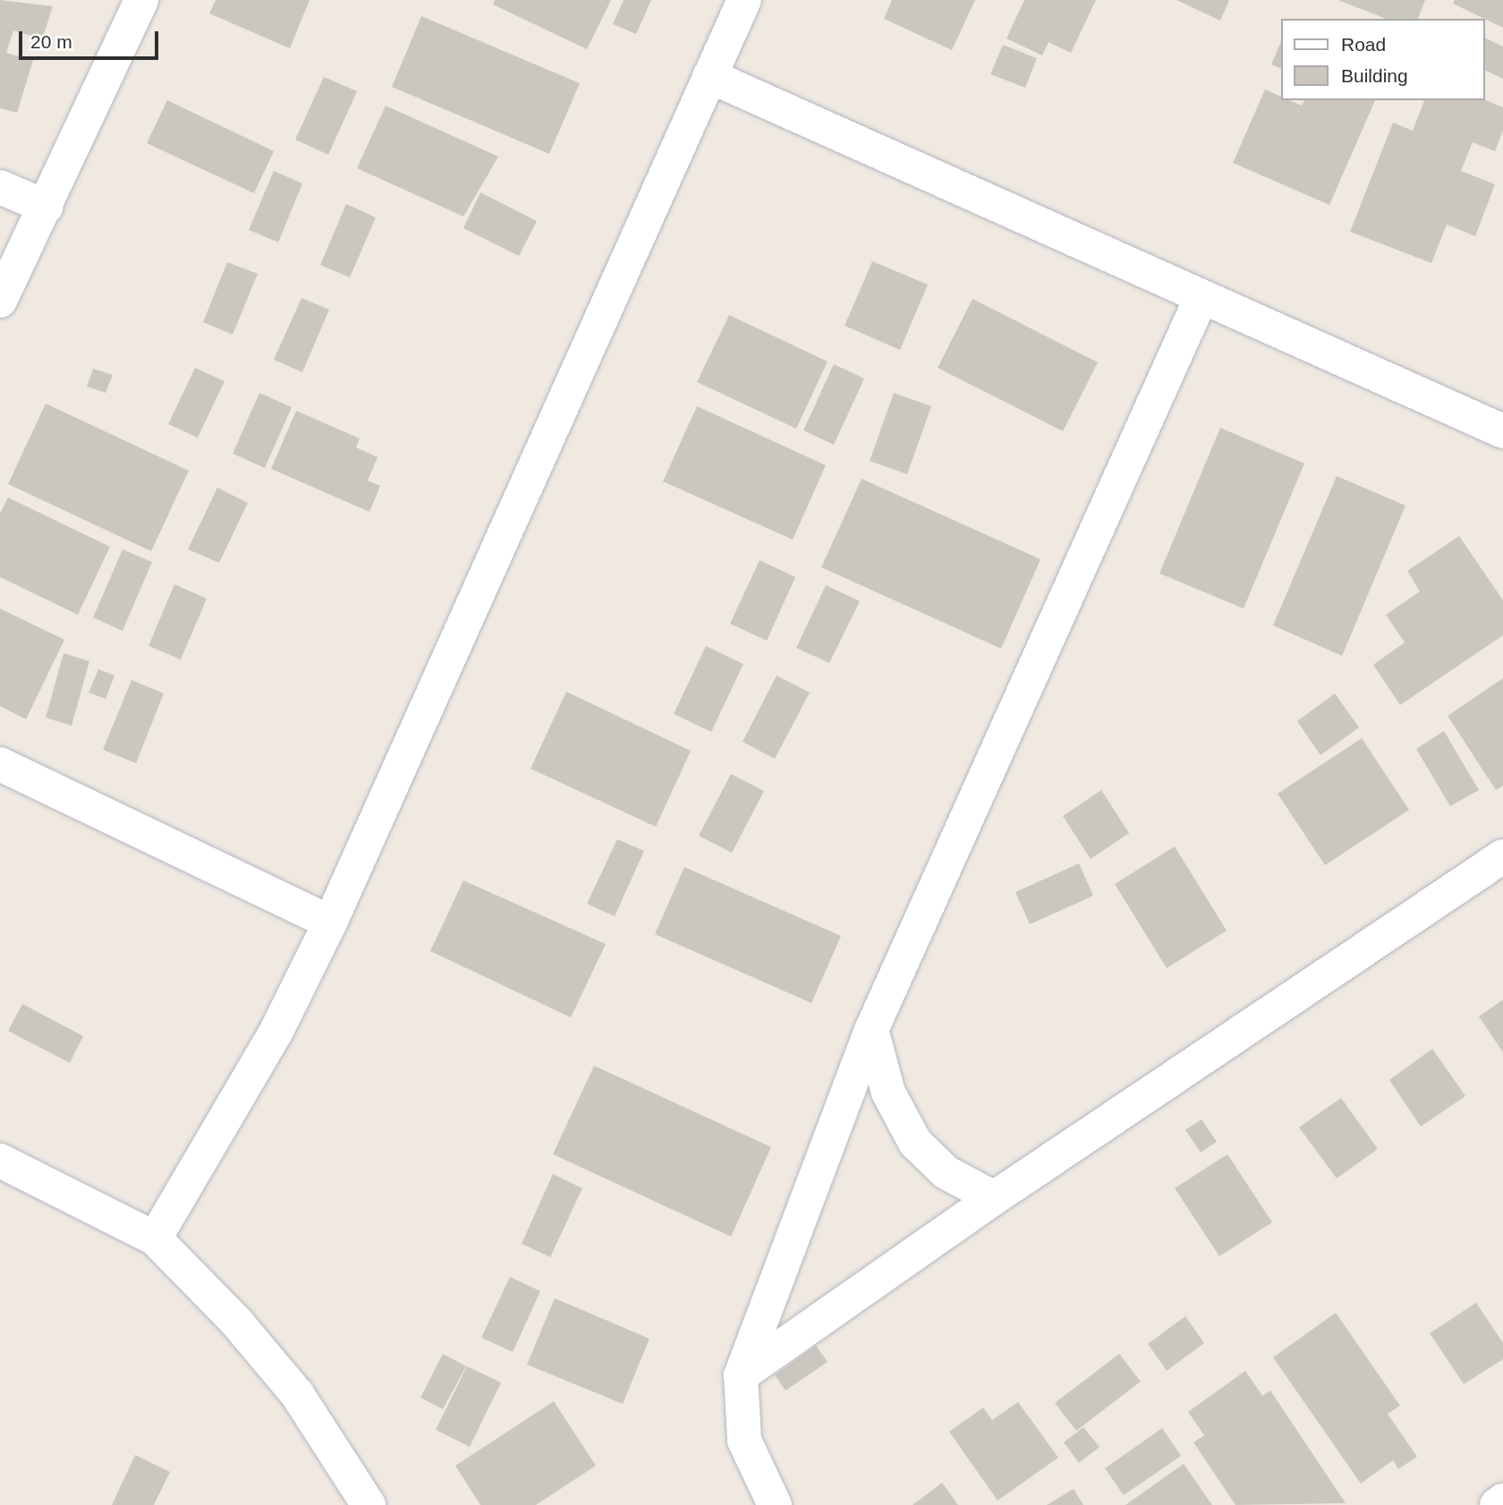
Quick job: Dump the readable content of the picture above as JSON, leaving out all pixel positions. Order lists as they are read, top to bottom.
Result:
{
  "legend": ["Road", "Building"],
  "scale_bar": "20 m"
}
